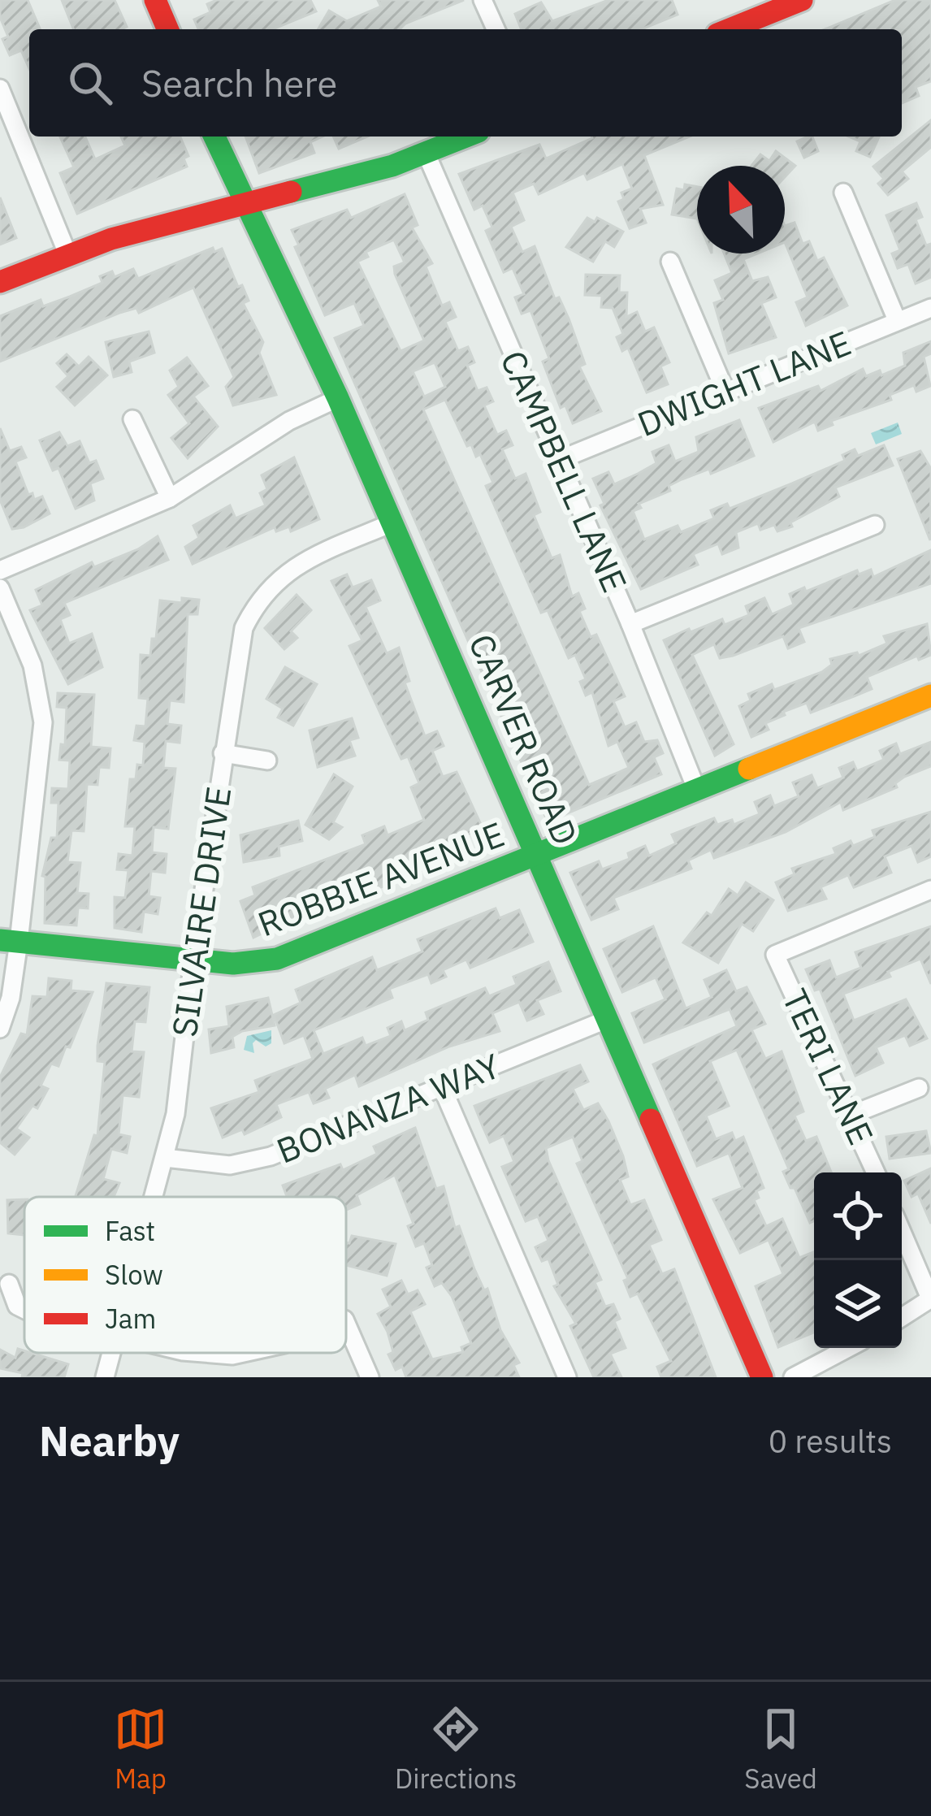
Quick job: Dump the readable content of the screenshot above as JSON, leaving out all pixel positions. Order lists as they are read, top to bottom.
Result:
{
  "streets": {
    "street": [
      "DWIGHT LANE",
      "CAMPBELL LANE",
      "CARVER ROAD",
      "ROBBIE AVENUE",
      "SILVAIRE DRIVE",
      "TERI LANE",
      "BONANZA WAY"
    ]
  },
  "crossings": [
    ["DWIGHT LANE", "CAMPBELL LANE"],
    ["CAMPBELL LANE", "ROBBIE AVENUE"],
    ["CARVER ROAD", "ROBBIE AVENUE"],
    ["CARVER ROAD", "SILVAIRE DRIVE"],
    ["CARVER ROAD", "BONANZA WAY"],
    ["ROBBIE AVENUE", "SILVAIRE DRIVE"],
    ["SILVAIRE DRIVE", "BONANZA WAY"]
  ],
  "legend": ["Fast", "Slow", "Jam"],
  "north": "top left",
  "page": {
    "search": "Search here",
    "heading": ["Nearby", "0 results"],
    "nav": ["Map", "Directions", "Saved"]
  }
}
